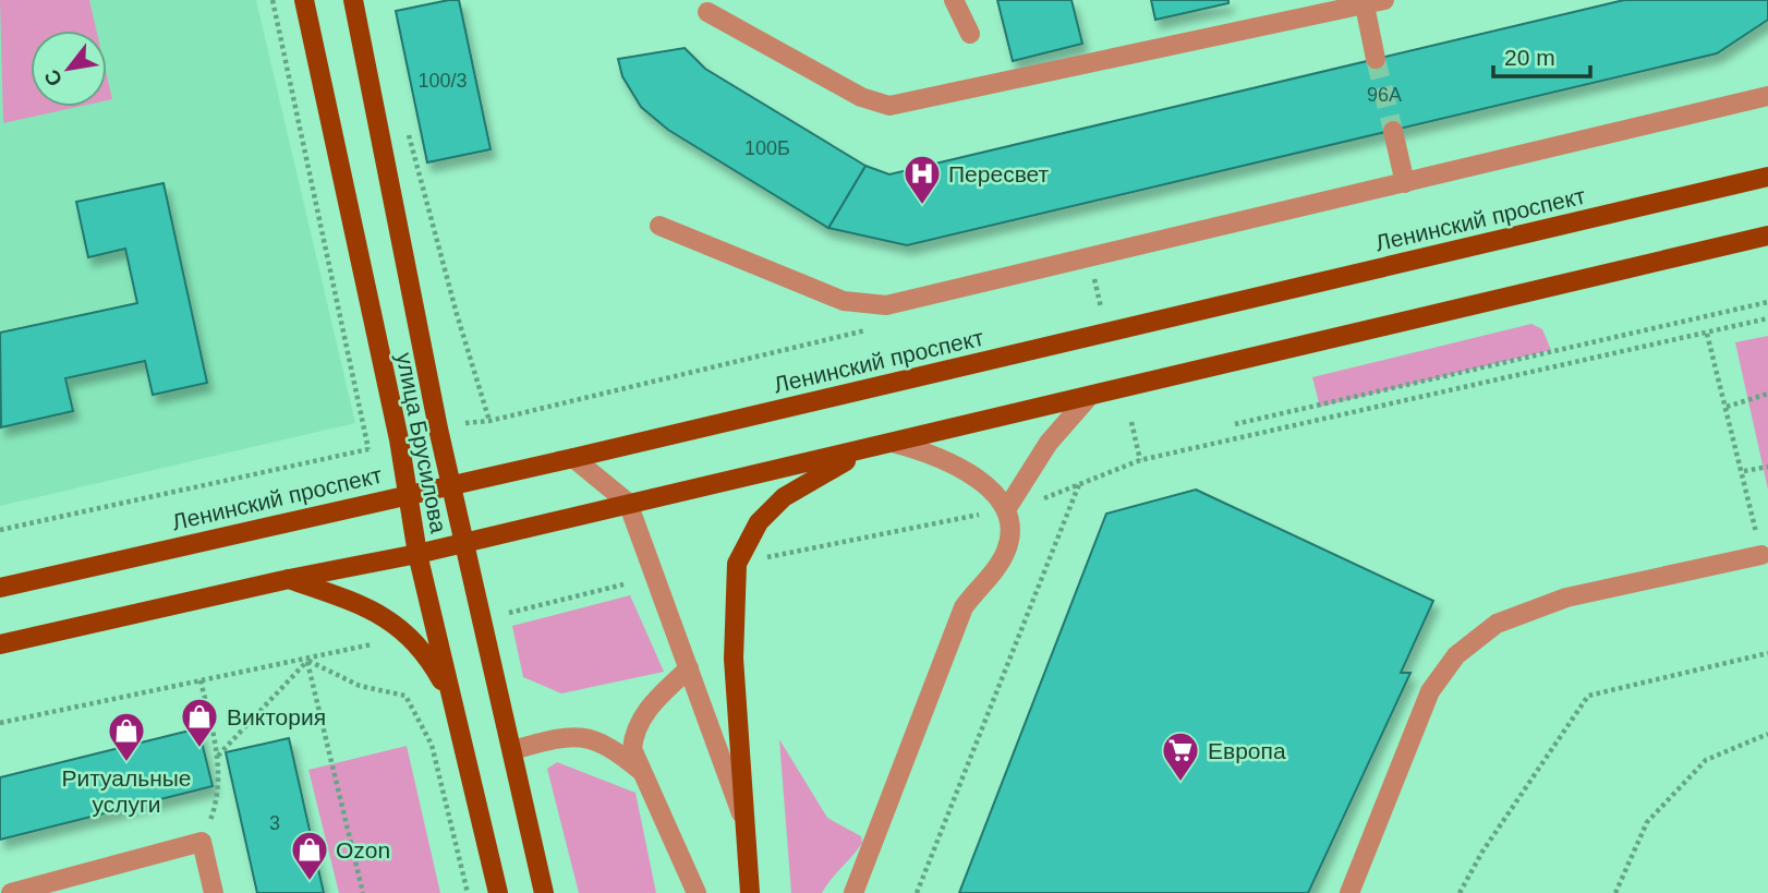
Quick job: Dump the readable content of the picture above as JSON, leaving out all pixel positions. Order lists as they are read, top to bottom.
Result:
{
  "streets": {
    "main road": ["Ленинский проспект", "улица Брусилова"]
  },
  "crossings": [
    ["Ленинский проспект", "улица Брусилова"]
  ],
  "places": {
    "hospital": ["Пересвет"],
    "shop": ["Виктория", "Ритуальные услуги", "Ozon"],
    "supermarket": ["Европа"]
  },
  "house_numbers": [
    "100/3",
    "96А",
    "100Б",
    "3"
  ],
  "scale_bar": "20 m",
  "north": "bottom left"
}
